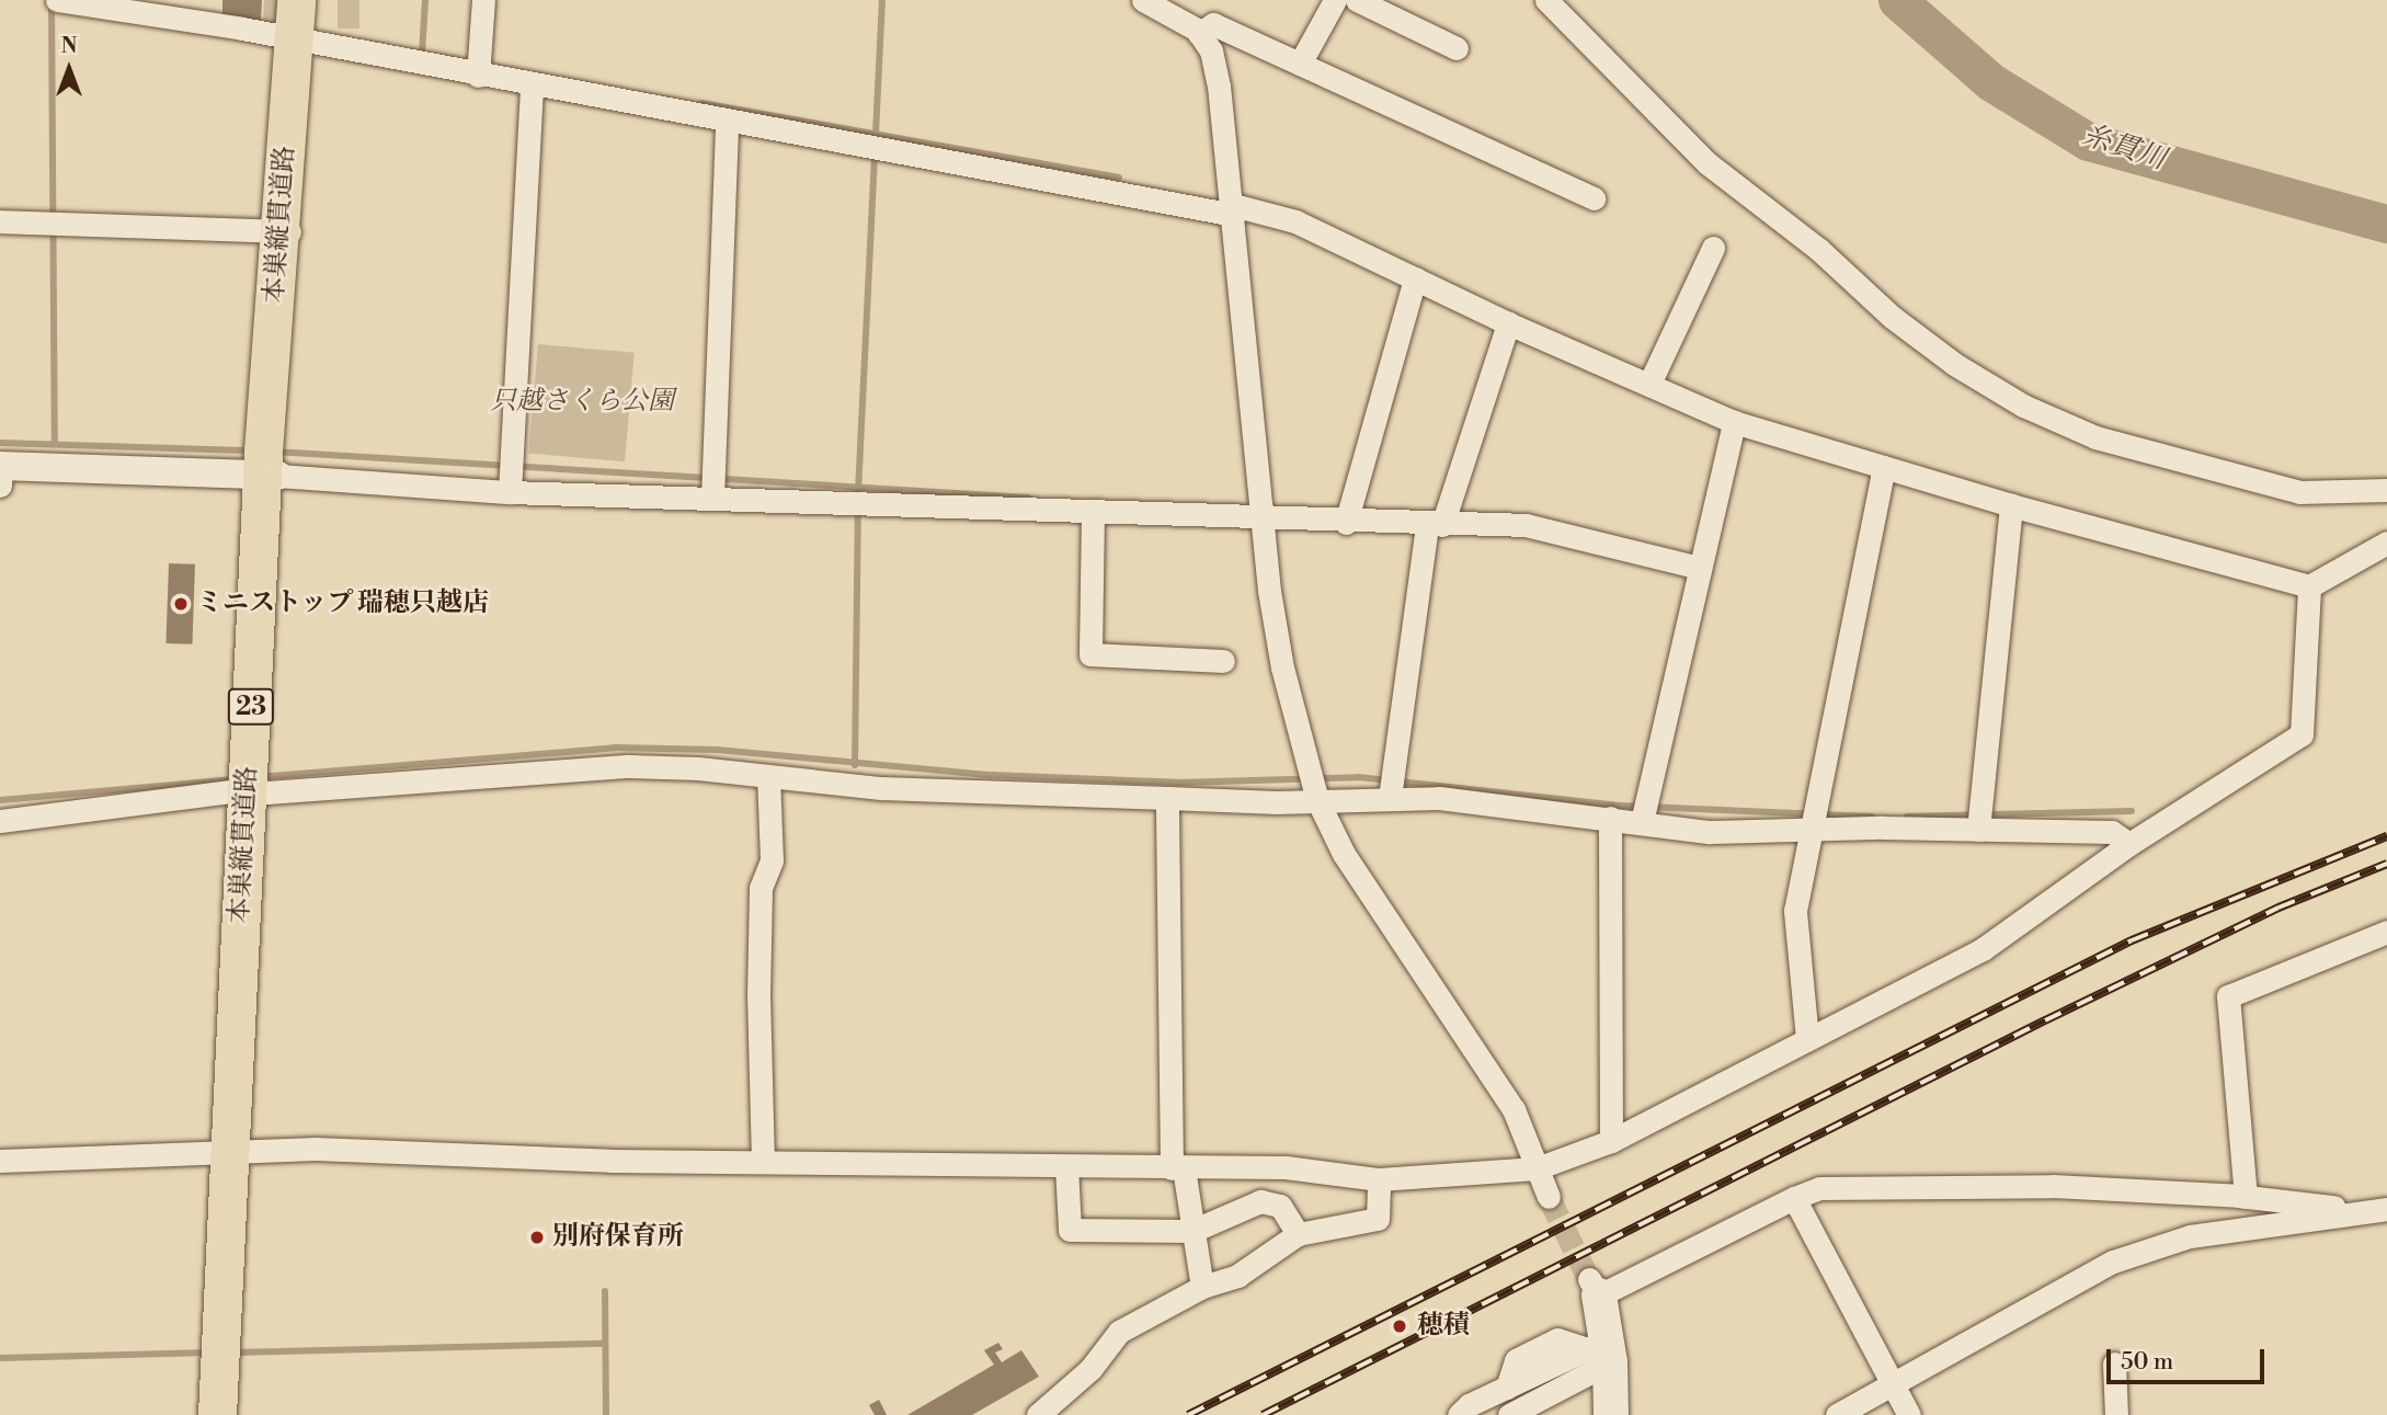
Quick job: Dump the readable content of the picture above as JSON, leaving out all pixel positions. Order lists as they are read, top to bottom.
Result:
{
  "streets": {
    "main road": ["本巣縦貫道路", "23"]
  },
  "water": ["糸貫川"],
  "parks": ["只越さくら公園"],
  "places": ["ミニストップ 瑞穂只越店", "別府保育所", "穂積"],
  "scale_bar": "50 m",
  "north": "top"
}
